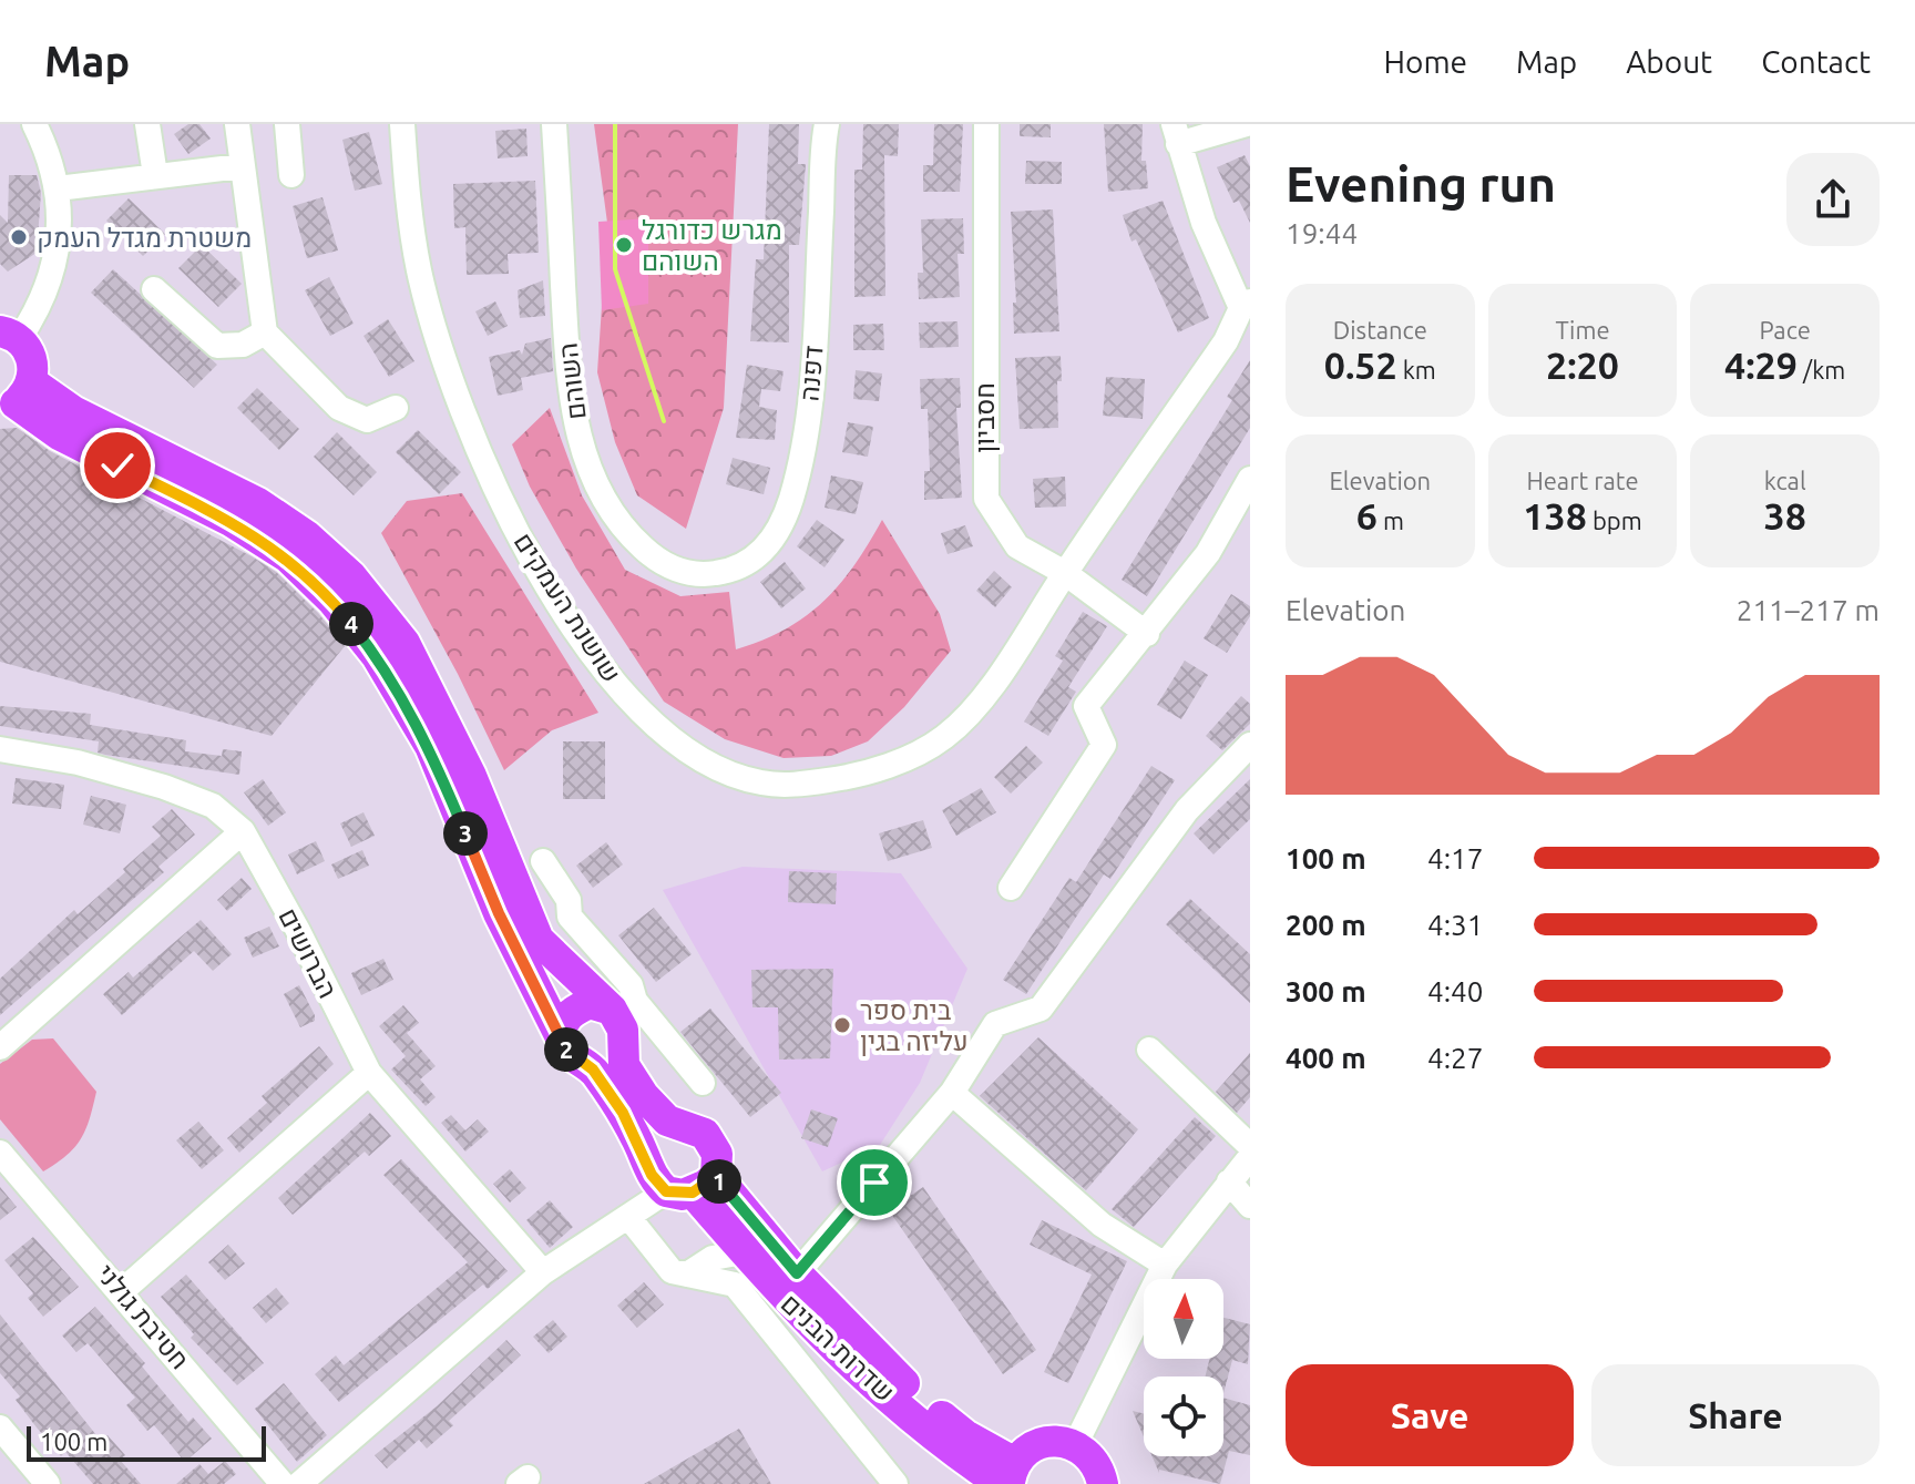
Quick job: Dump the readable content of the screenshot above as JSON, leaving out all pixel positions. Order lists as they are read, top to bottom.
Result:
{
  "streets": {
    "main road": ["שדרות הבנים"],
    "street": [
      "דפנה",
      "השוהם",
      "חסביון",
      "שושנת העמקים",
      "הברושים",
      "חטיבת גולני"
    ]
  },
  "crossings": [
    ["דפנה", "השוהם"],
    ["חסביון", "שושנת העמקים"]
  ],
  "places": ["משטרת מגדל העמק", "מגרש כדורגל השוהם", "בית ספר עליזה בגין"],
  "scale_bar": "100 m",
  "north": "top",
  "page": {
    "header": "Map",
    "nav": [
      "Home",
      "Map",
      "About",
      "Contact"
    ],
    "heading": ["Evening run", "19:44"],
    "stats": [
      ["Distance", "0.52 km"],
      ["Time", "2:20"],
      ["Pace", "4:29 /km"],
      ["Elevation", "6 m"],
      ["Heart rate", "138 bpm"],
      ["kcal", "38"]
    ],
    "chart": ["Elevation", "211–217 m"],
    "pins": [
      "4",
      "3",
      "2",
      "1"
    ],
    "list": [
      {
        "name": "100 m",
        "note": "4:17"
      },
      {
        "name": "200 m",
        "note": "4:31"
      },
      {
        "name": "300 m",
        "note": "4:40"
      },
      {
        "name": "400 m",
        "note": "4:27"
      }
    ],
    "buttons": ["Save", "Share"],
    "scale": "100 m"
  }
}
